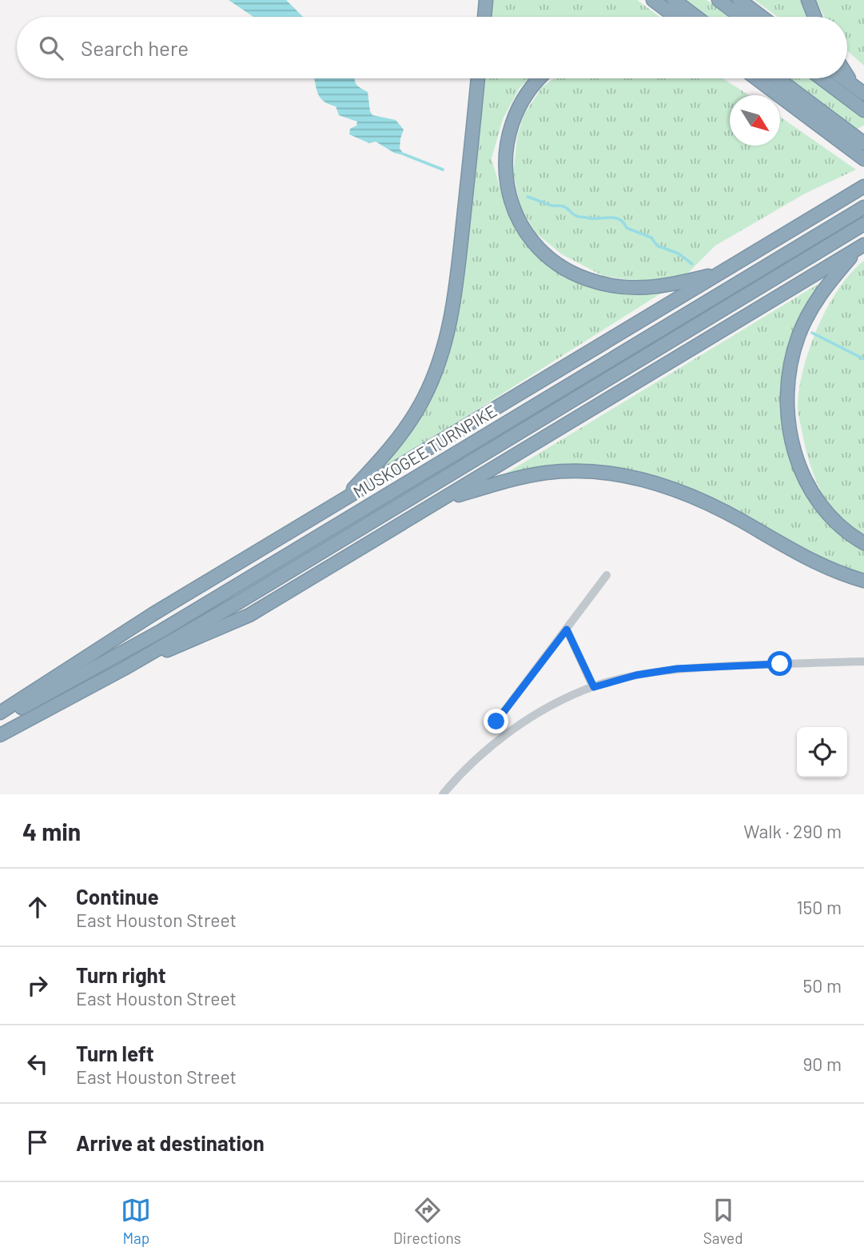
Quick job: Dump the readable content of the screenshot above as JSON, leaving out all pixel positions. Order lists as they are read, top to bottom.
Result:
{
  "streets": {
    "highway": ["MUSKOGEE TURNPIKE"]
  },
  "north": "bottom right",
  "page": {
    "search": "Search here",
    "heading": ["4 min", "Walk · 290 m"],
    "list": [
      ["Continue", "East Houston Street", "150 m"],
      ["Turn right", "East Houston Street", "50 m"],
      ["Turn left", "East Houston Street", "90 m"],
      "Arrive at destination"
    ],
    "nav": ["Map", "Directions", "Saved"]
  }
}
